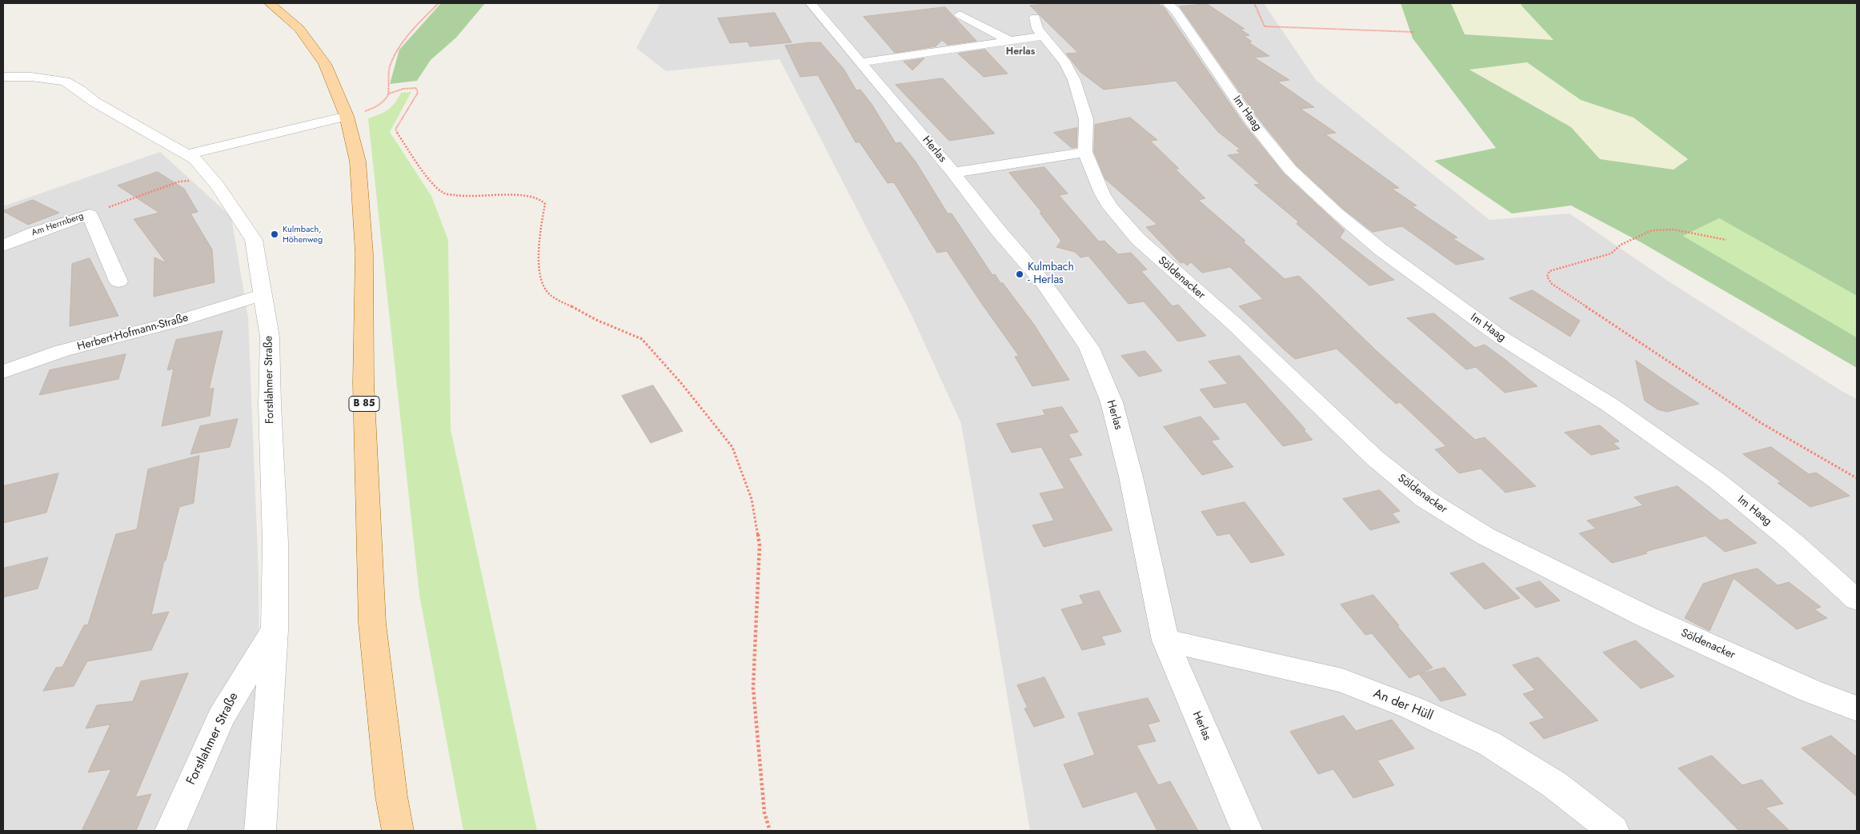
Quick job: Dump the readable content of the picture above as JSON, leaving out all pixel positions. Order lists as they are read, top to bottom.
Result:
{
  "streets": {
    "main road": ["B 85"],
    "street": [
      "Im Haag",
      "Herlas",
      "Am Herrnberg",
      "Söldenacker",
      "Herbert-Hofmann-Straße",
      "Forstlahmer Straße",
      "An der Hüll"
    ]
  },
  "crossings": [
    ["Herlas", "An der Hüll"],
    ["Herbert-Hofmann-Straße", "Forstlahmer Straße"]
  ],
  "districts": ["Herlas"],
  "places": ["Kulmbach, Höhenweg", "Kulmbach - Herlas"]
}
